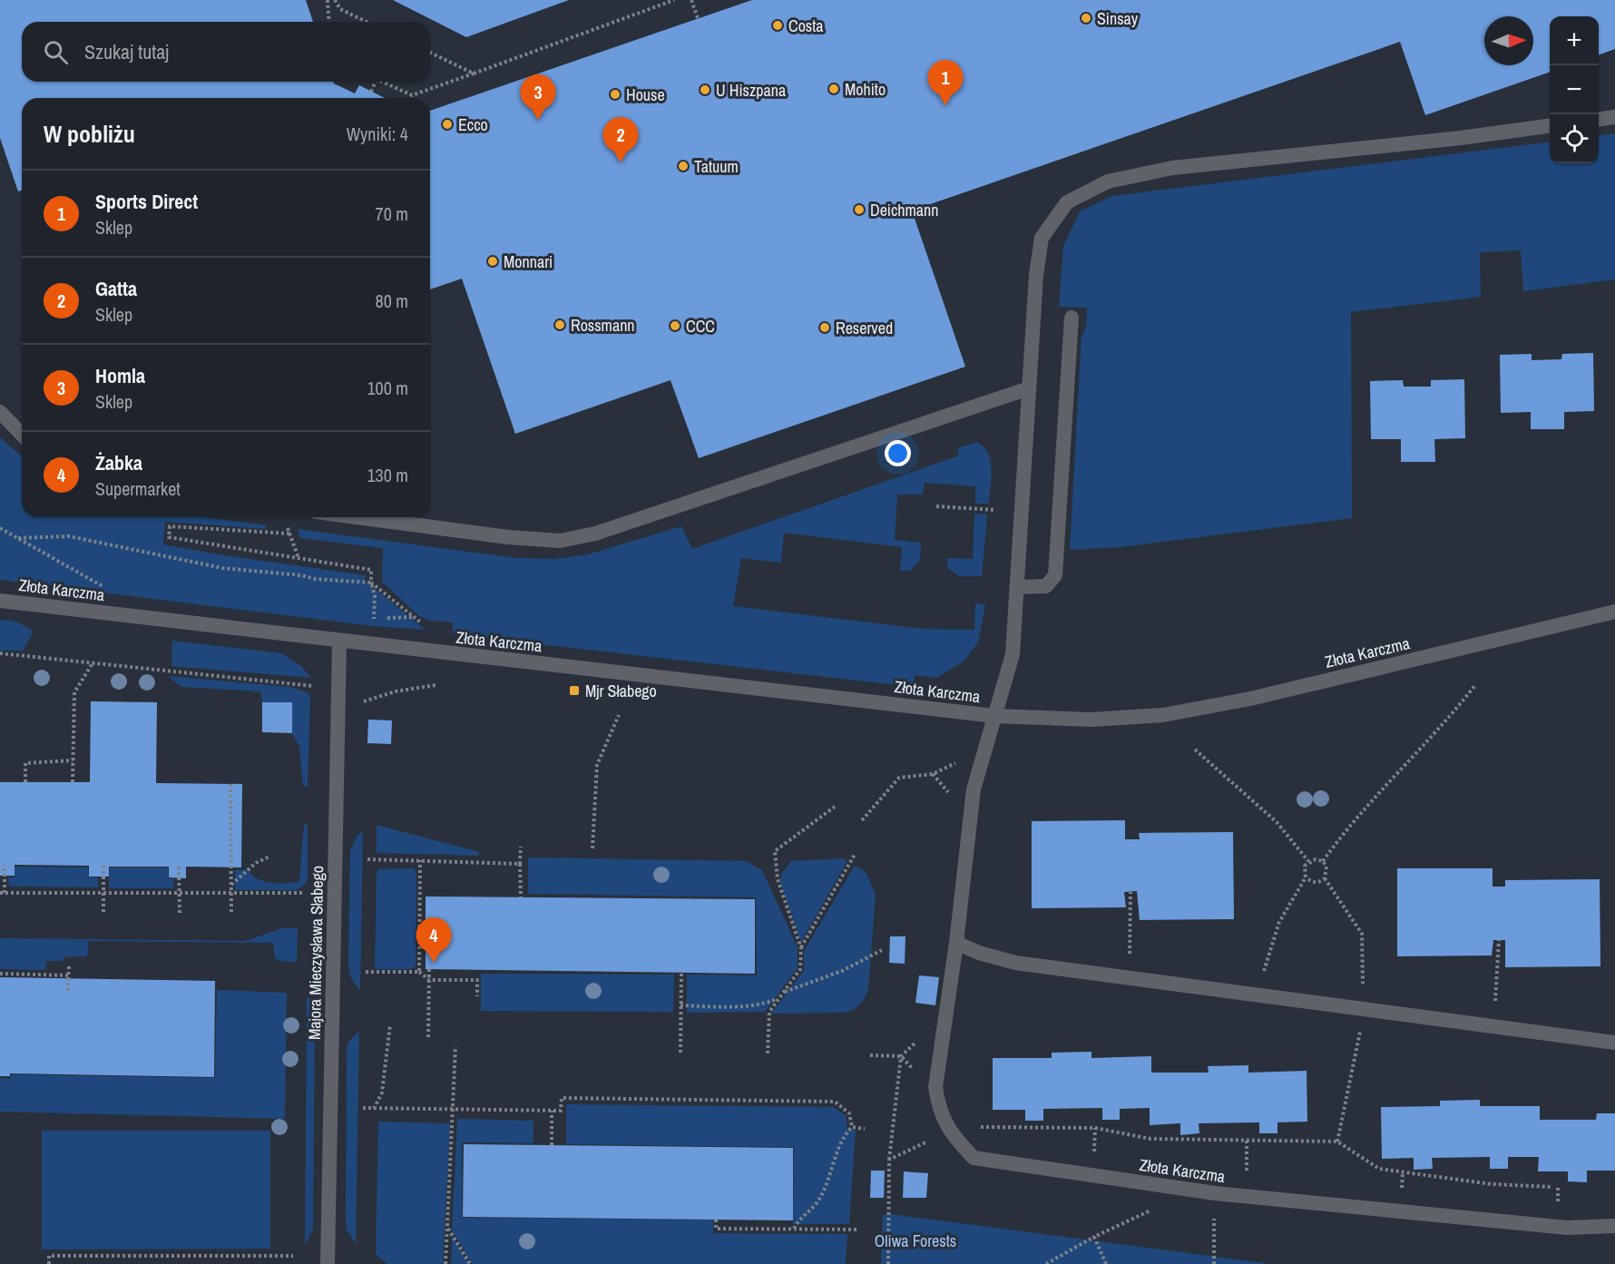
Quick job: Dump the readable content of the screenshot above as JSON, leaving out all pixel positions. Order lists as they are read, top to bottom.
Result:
{
  "streets": {
    "street": ["Złota Karczma", "Majora Mieczysława Słabego"]
  },
  "crossings": [
    ["Złota Karczma", "Majora Mieczysława Słabego"]
  ],
  "parks": ["Oliwa Forests"],
  "places": {
    "other": [
      "Sinsay",
      "Costa",
      "Mohito",
      "U Hiszpana",
      "House",
      "Ecco",
      "Tatuum",
      "Deichmann",
      "Monnari",
      "Rossmann",
      "CCC",
      "Reserved"
    ],
    "transit": ["Mjr Słabego"]
  },
  "north": "right",
  "page": {
    "map_buttons": ["+", "−"],
    "search": "Szukaj tutaj",
    "pins": [
      "1",
      "3",
      "2",
      "4"
    ],
    "heading": ["W pobliżu", "Wyniki: 4"],
    "list": [
      {
        "mark": "1",
        "name": "Sports Direct",
        "note": "Sklep",
        "value": "70 m"
      },
      {
        "mark": "2",
        "name": "Gatta",
        "note": "Sklep",
        "value": "80 m"
      },
      {
        "mark": "3",
        "name": "Homla",
        "note": "Sklep",
        "value": "100 m"
      },
      {
        "mark": "4",
        "name": "Żabka",
        "note": "Supermarket",
        "value": "130 m"
      }
    ]
  }
}
